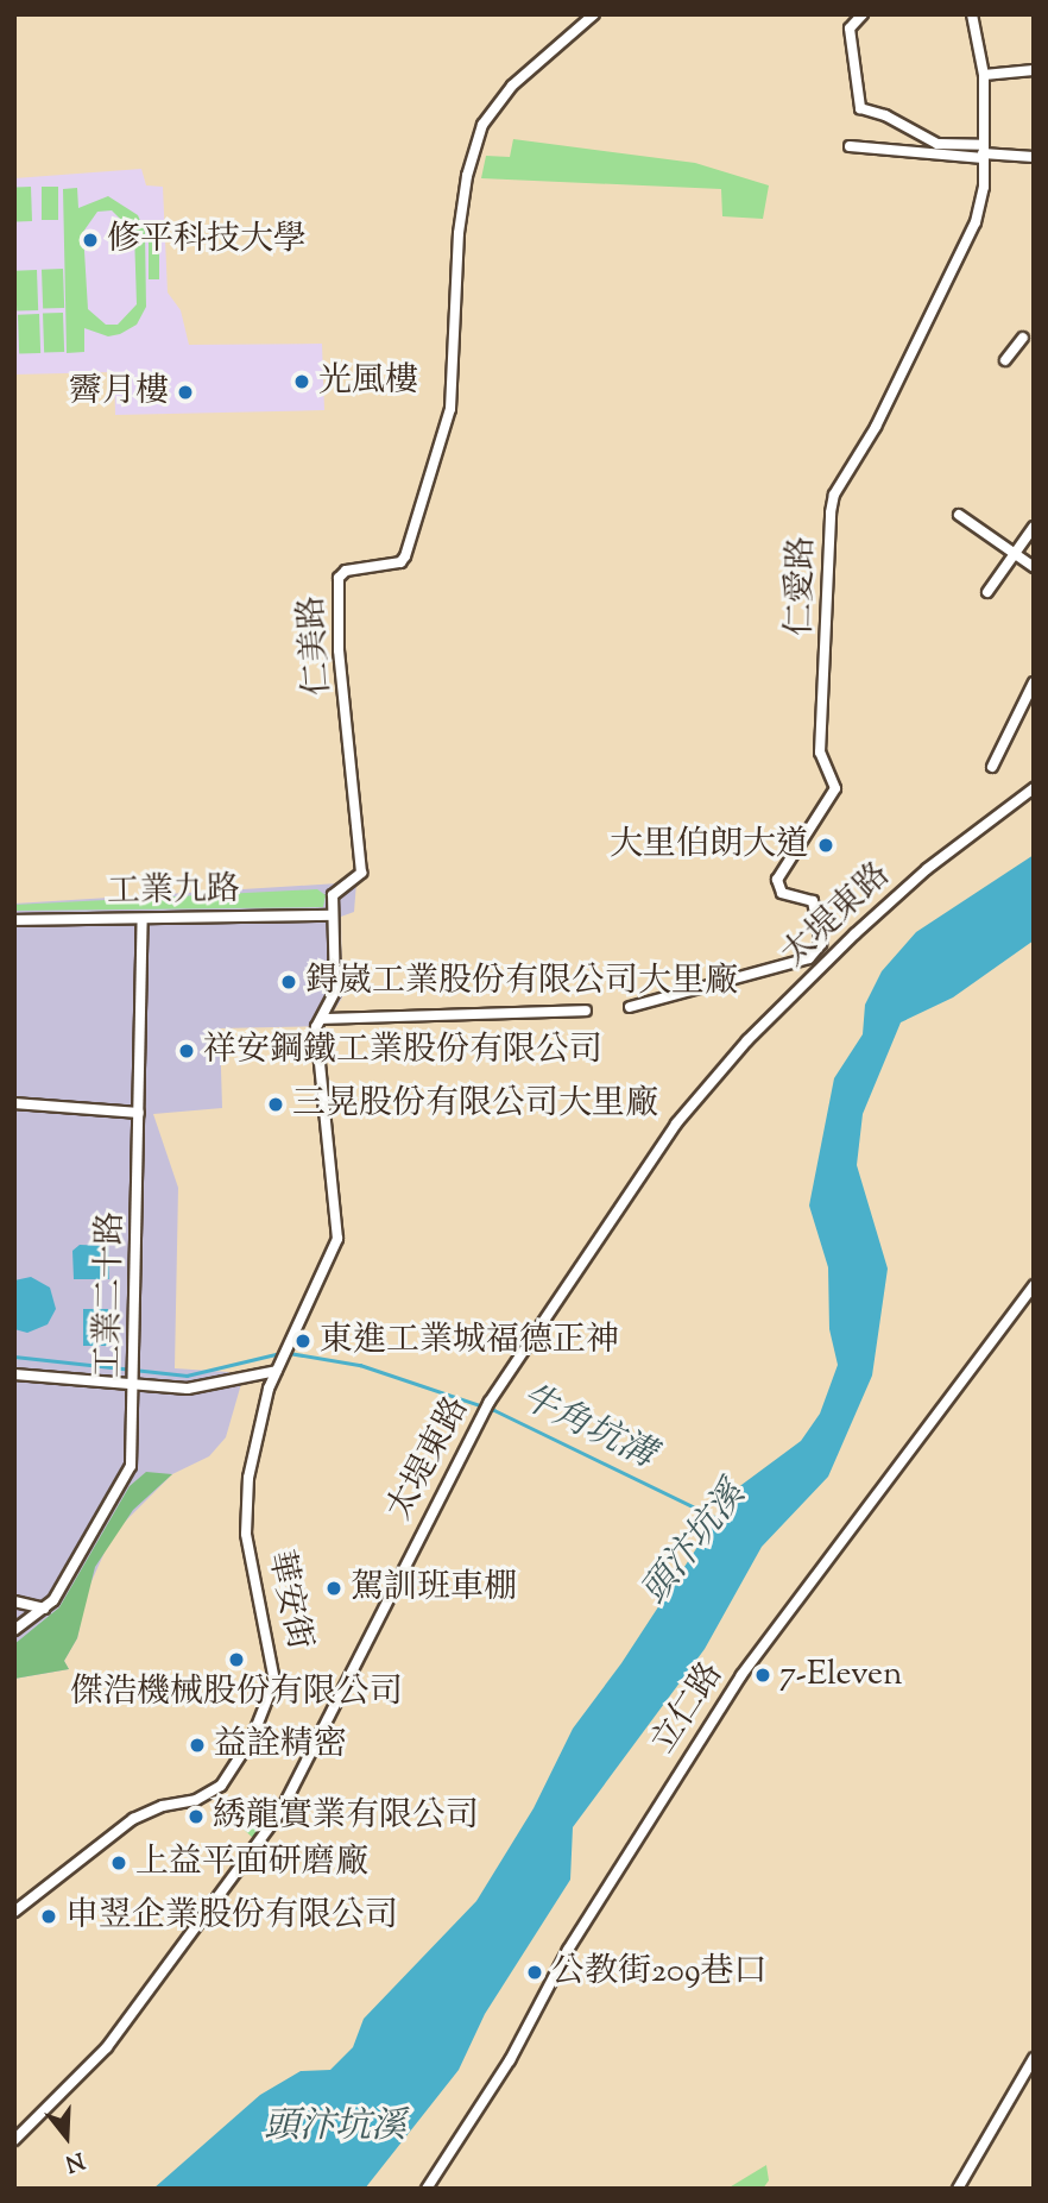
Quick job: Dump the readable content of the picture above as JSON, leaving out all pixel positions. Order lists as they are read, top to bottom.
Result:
{
  "streets": {
    "street": [
      "仁愛路",
      "仁美路",
      "工業九路",
      "太堤東路",
      "工業二十路",
      "華安街",
      "立仁路"
    ]
  },
  "crossings": [
    ["仁美路", "工業九路"],
    ["工業九路", "工業二十路"]
  ],
  "water": ["牛角坑溝", "頭汴坑溪"],
  "places": [
    "修平科技大學",
    "光風樓",
    "霽月樓",
    "大里伯朗大道",
    "鍀崴工業股份有限公司大里廠",
    "祥安鋼鐵工業股份有限公司",
    "三晃股份有限公司大里廠",
    "東進工業城福德正神",
    "駕訓班車棚",
    "傑浩機械股份有限公司",
    "7-Eleven",
    "益詮精密",
    "綉龍實業有限公司",
    "上益平面研磨廠",
    "申翌企業股份有限公司",
    "公教街209巷口"
  ],
  "north": "bottom"
}
